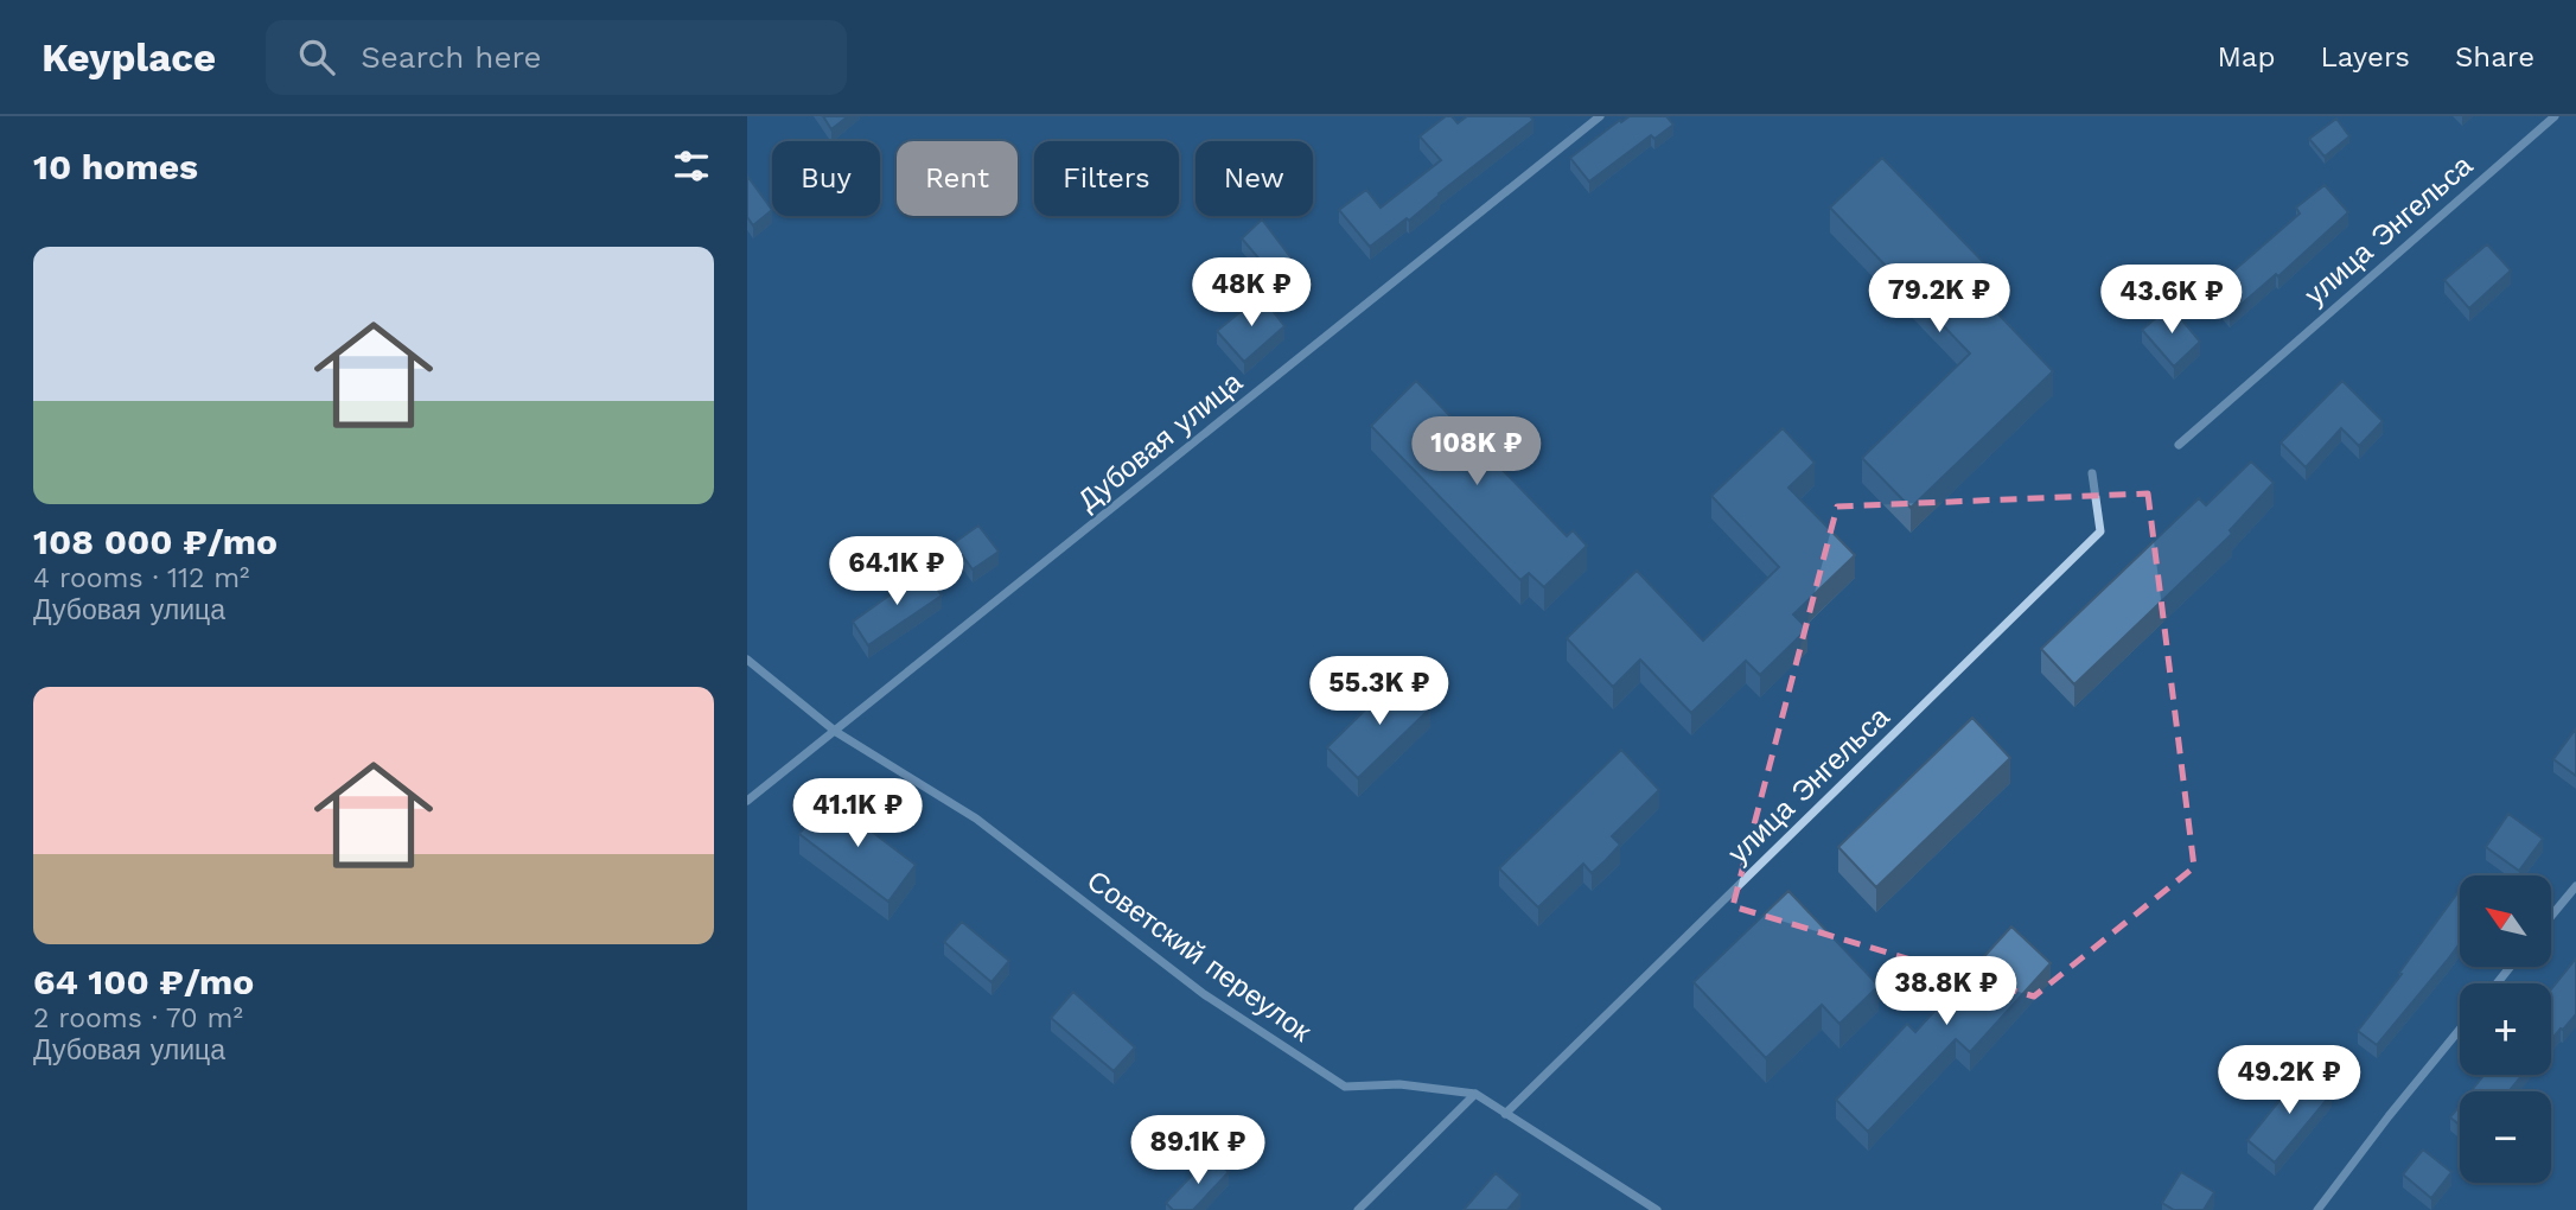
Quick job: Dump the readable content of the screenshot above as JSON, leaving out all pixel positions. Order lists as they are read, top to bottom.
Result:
{
  "streets": {
    "street": ["улица Энгельса", "Дубовая улица", "Советский переулок"]
  },
  "crossings": [
    ["улица Энгельса", "Советский переулок"],
    ["Дубовая улица", "Советский переулок"]
  ],
  "north": "top left",
  "page": {
    "header": "Keyplace",
    "search": "Search here",
    "nav": ["Map", "Layers", "Share"],
    "heading": "10 homes",
    "chip": [
      "Buy",
      "Rent",
      "Filters",
      "New"
    ],
    "list": [
      {
        "name": "108 000 ₽/mo",
        "note": "4 rooms · 112 m² · Дубовая улица"
      },
      {
        "name": "64 100 ₽/mo",
        "note": "2 rooms · 70 m² · Дубовая улица"
      }
    ],
    "price": [
      "48K ₽",
      "79.2K ₽",
      "43.6K ₽",
      "108K ₽",
      "64.1K ₽",
      "55.3K ₽",
      "41.1K ₽",
      "38.8K ₽",
      "49.2K ₽",
      "89.1K ₽"
    ],
    "map_buttons": ["+", "−"]
  }
}
